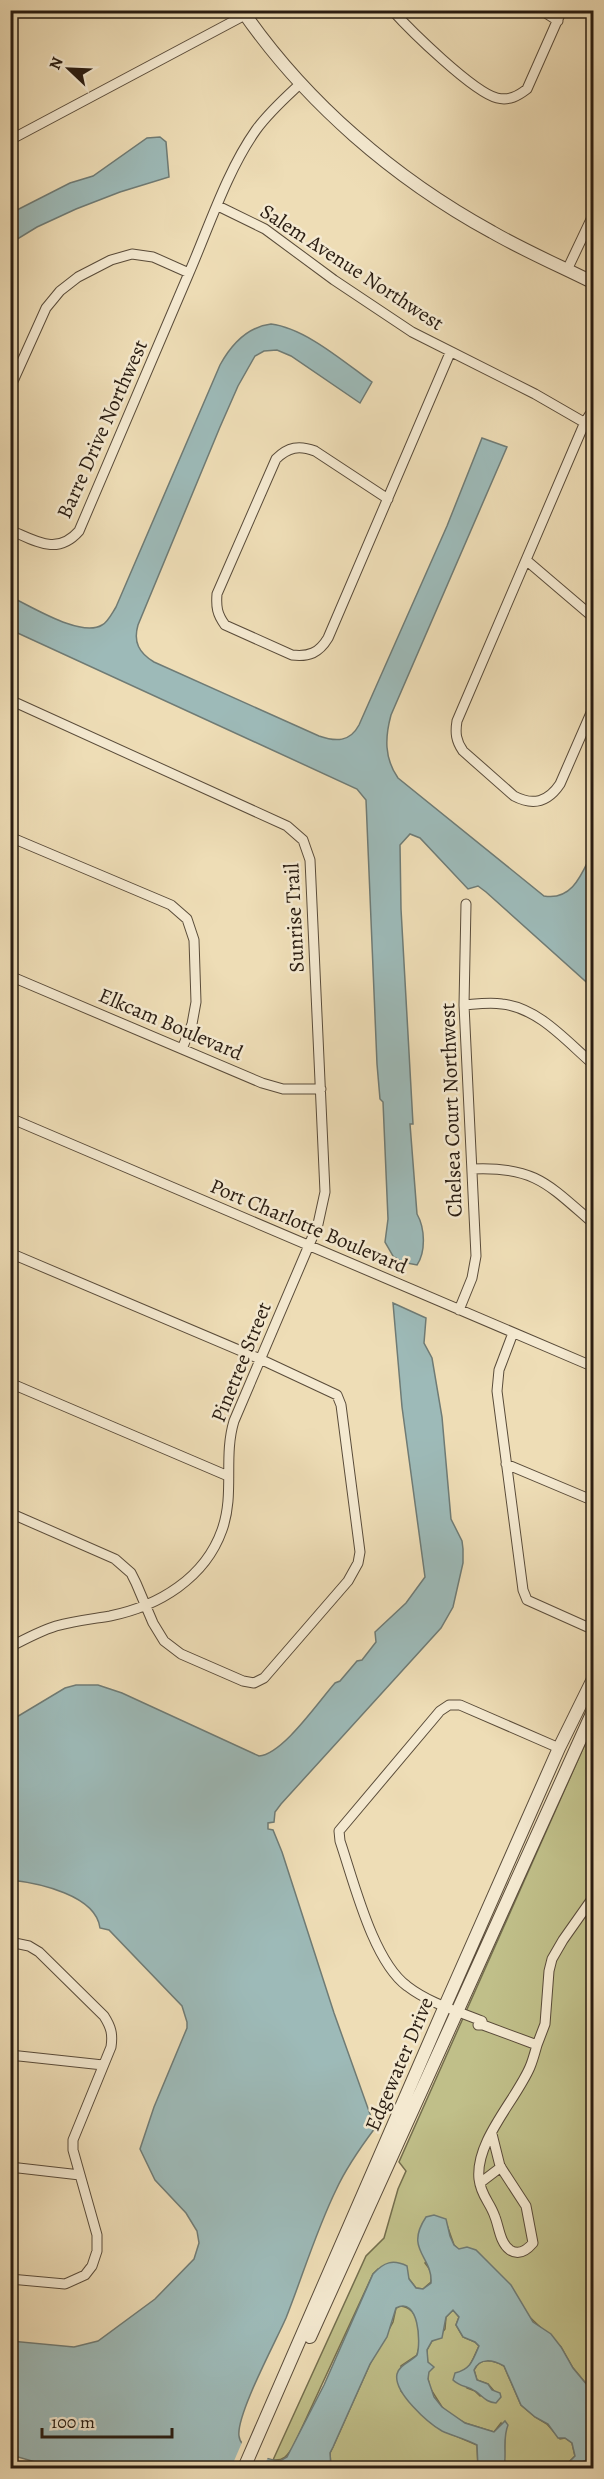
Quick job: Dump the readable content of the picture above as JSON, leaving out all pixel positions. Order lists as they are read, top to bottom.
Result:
{
  "streets": {
    "street": [
      "Salem Avenue Northwest",
      "Barre Drive Northwest",
      "Sunrise Trail",
      "Elkcam Boulevard",
      "Chelsea Court Northwest",
      "Port Charlotte Boulevard",
      "Pinetree Street",
      "Edgewater Drive"
    ]
  },
  "crossings": [
    ["Salem Avenue Northwest", "Barre Drive Northwest"],
    ["Sunrise Trail", "Elkcam Boulevard"],
    ["Sunrise Trail", "Port Charlotte Boulevard"],
    ["Sunrise Trail", "Pinetree Street"],
    ["Chelsea Court Northwest", "Port Charlotte Boulevard"],
    ["Port Charlotte Boulevard", "Pinetree Street"]
  ],
  "scale_bar": "100 m",
  "north": "top left"
}
